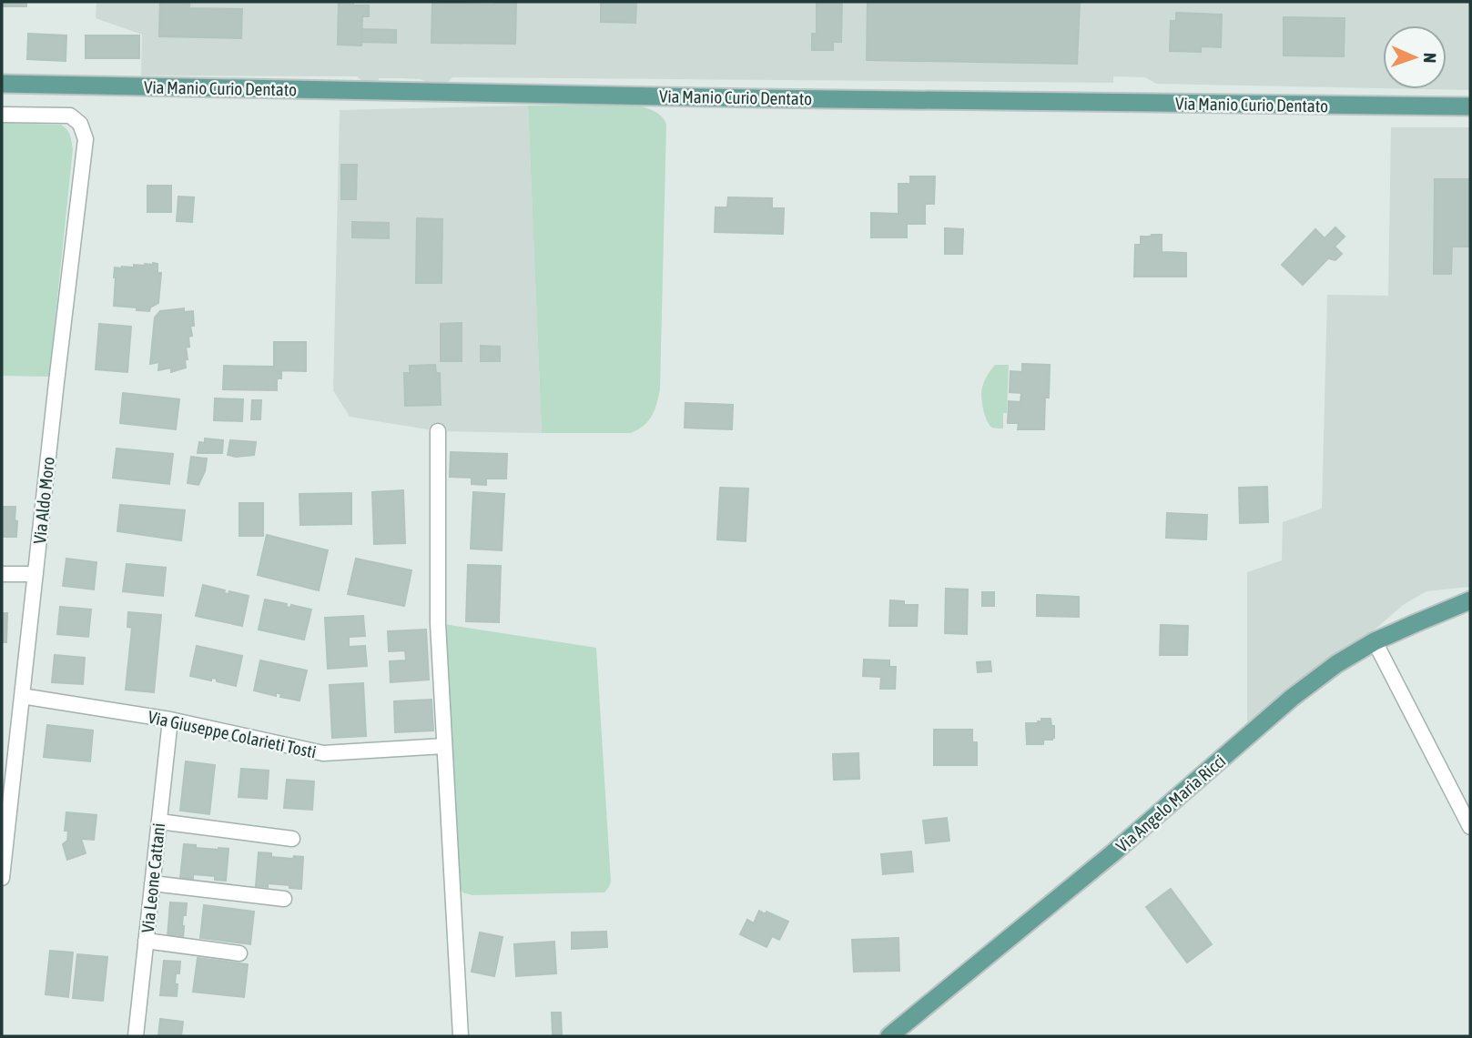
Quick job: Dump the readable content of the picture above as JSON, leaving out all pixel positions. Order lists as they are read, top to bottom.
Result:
{
  "streets": {
    "main road": ["Via Manio Curio Dentato", "Via Angelo Maria Ricci"],
    "street": ["Via Aldo Moro", "Via Giuseppe Colarieti Tosti", "Via Leone Cattani"]
  },
  "crossings": [
    ["Via Aldo Moro", "Via Giuseppe Colarieti Tosti"],
    ["Via Giuseppe Colarieti Tosti", "Via Leone Cattani"]
  ],
  "north": "right"
}
